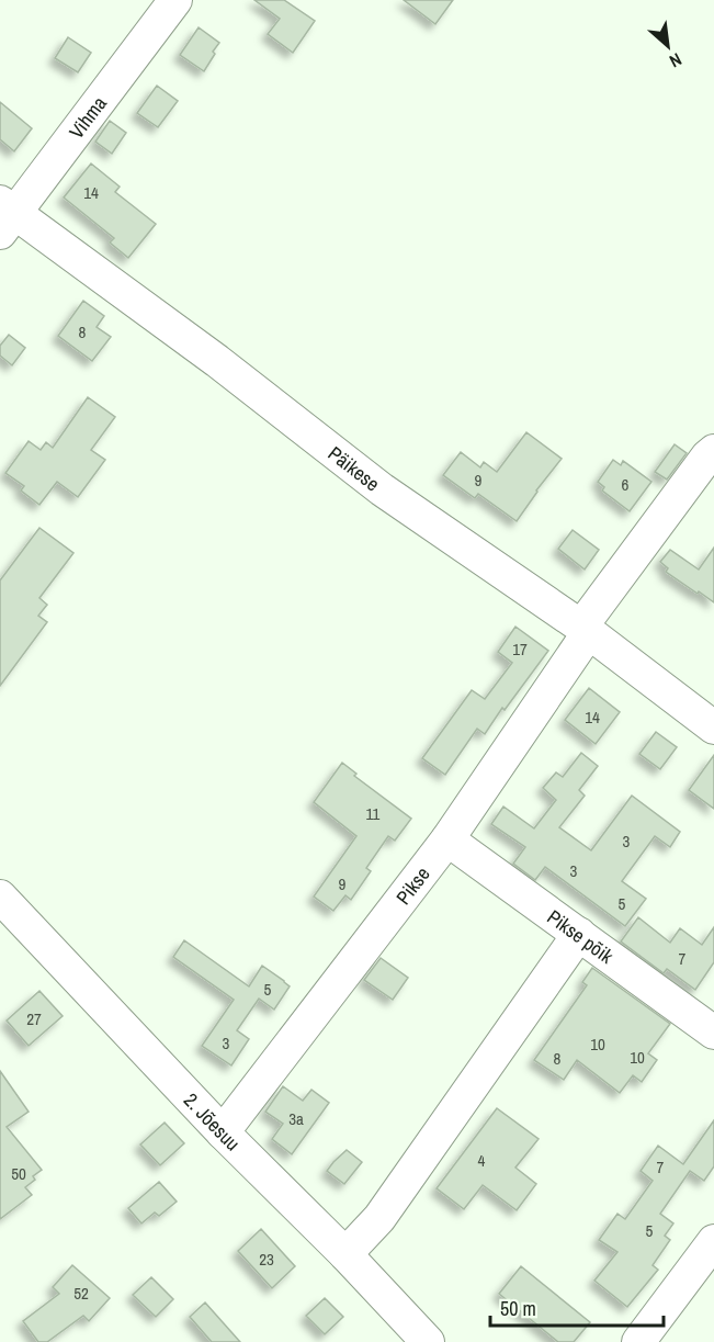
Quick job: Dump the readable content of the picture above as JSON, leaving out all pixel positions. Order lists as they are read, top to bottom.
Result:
{
  "streets": {
    "street": [
      "Vihma",
      "Päikese",
      "Pikse",
      "Pikse põik",
      "2. Jõesuu"
    ]
  },
  "crossings": [
    ["Vihma", "Päikese"],
    ["Päikese", "Pikse"],
    ["Pikse", "Pikse põik"],
    ["Pikse", "2. Jõesuu"]
  ],
  "house_numbers": [
    "14",
    "8",
    "9",
    "6",
    "17",
    "14",
    "11",
    "3",
    "3",
    "9",
    "5",
    "7",
    "5",
    "27",
    "3",
    "10",
    "10",
    "8",
    "3a",
    "4",
    "7",
    "50",
    "5",
    "23",
    "52"
  ],
  "scale_bar": "50 m",
  "north": "bottom right"
}
